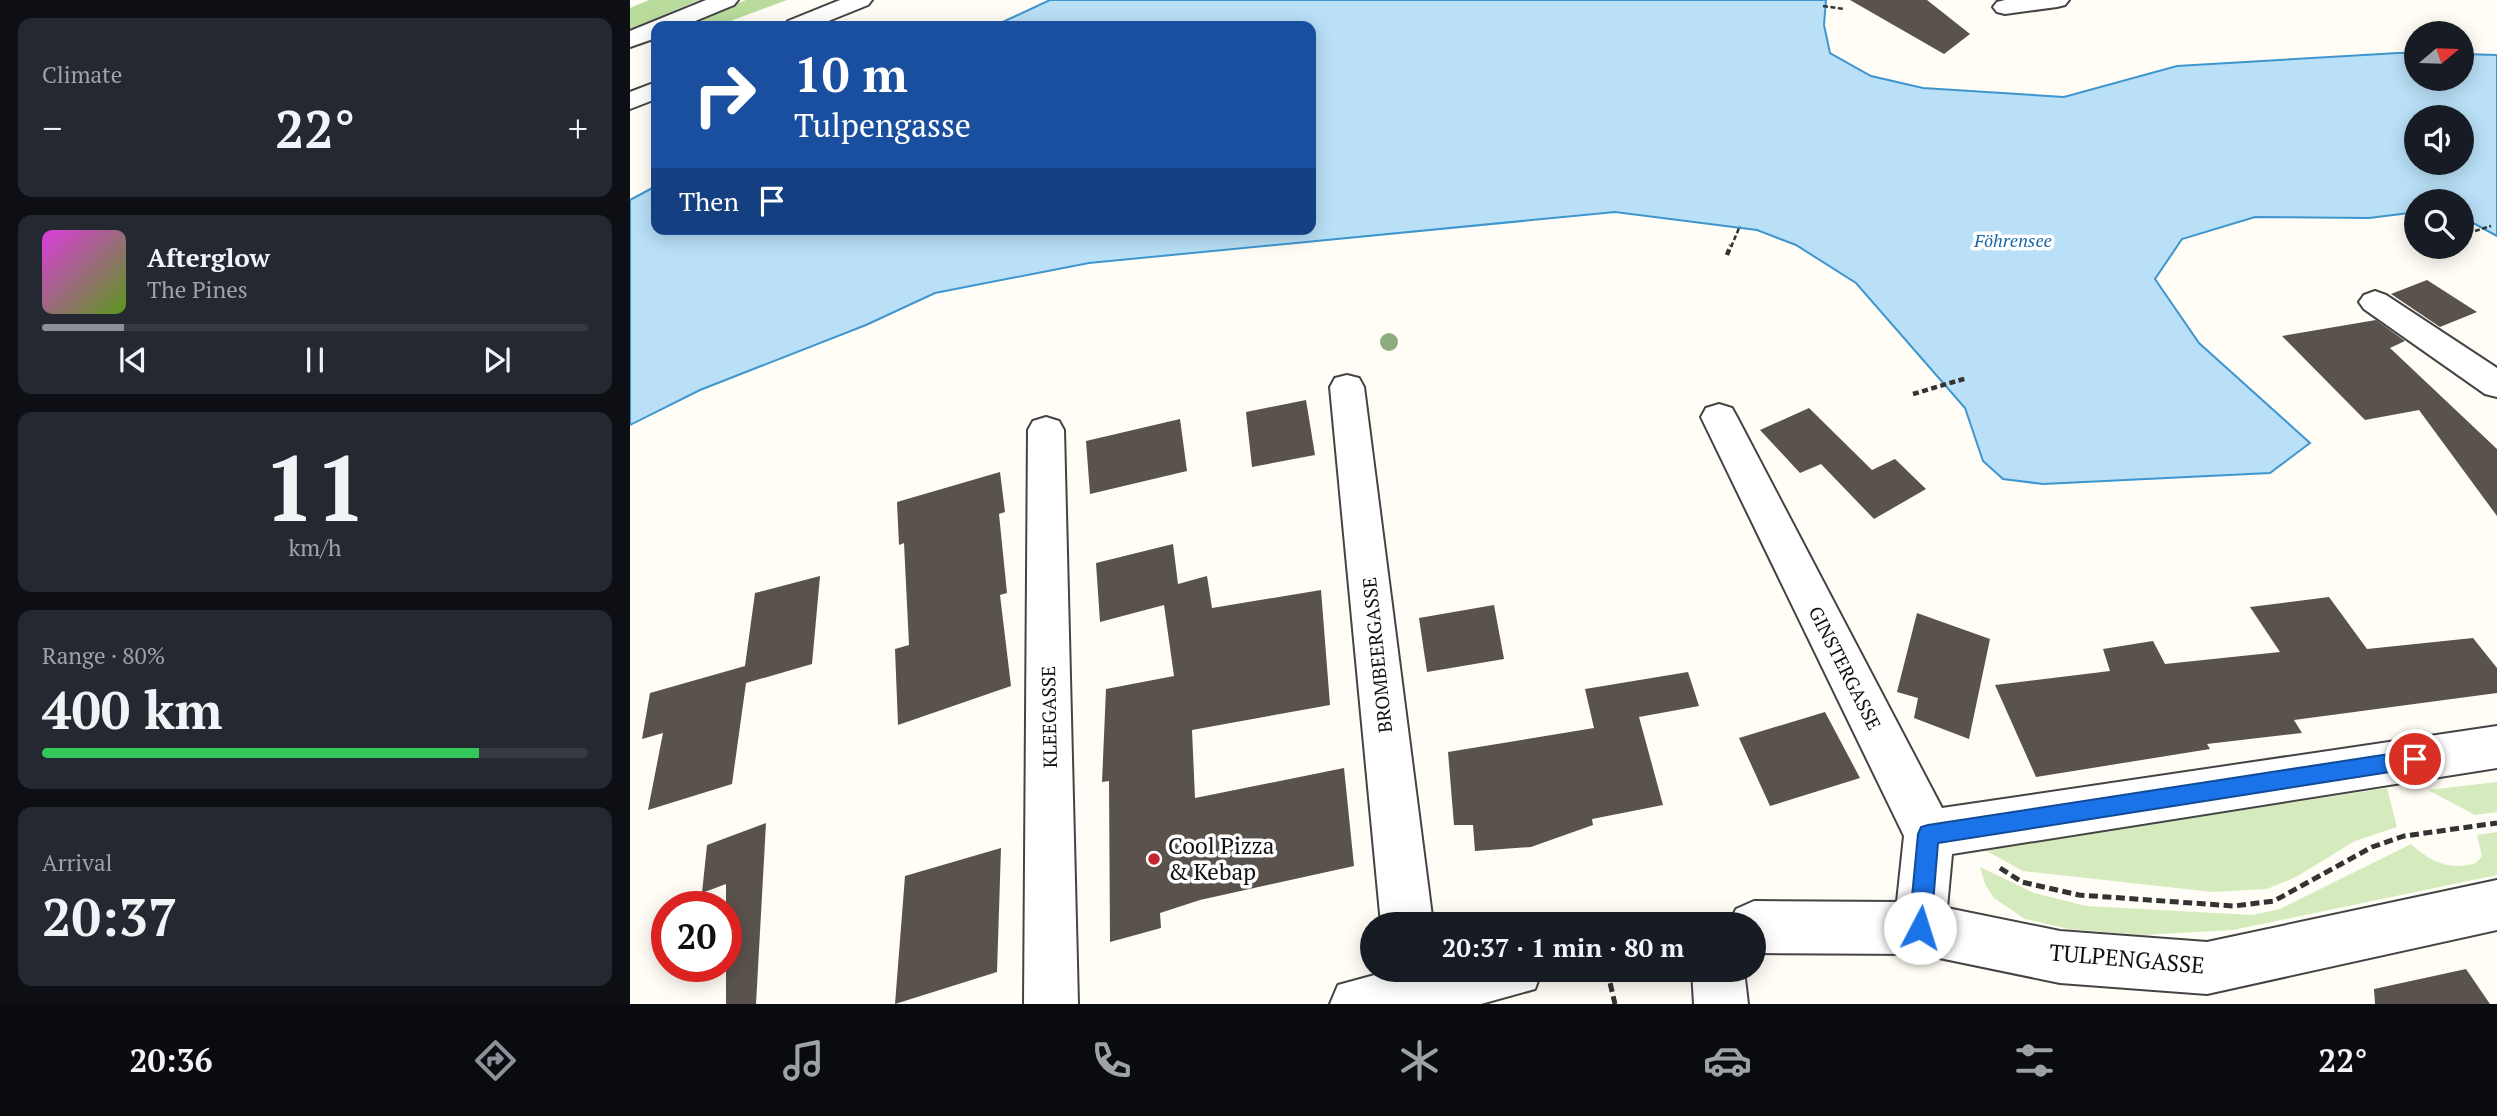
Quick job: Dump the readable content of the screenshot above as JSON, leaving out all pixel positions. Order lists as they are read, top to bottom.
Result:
{
  "streets": {
    "street": [
      "BROMBEERGASSE",
      "GINSTERGASSE",
      "KLEEGASSE",
      "TULPENGASSE"
    ]
  },
  "water": ["Föhrensee"],
  "places": ["Cool Pizza & Kebap"],
  "north": "right",
  "page": {
    "tile": [
      "Climate",
      ["11", "km/h"],
      ["Range · 80%", "400 km"],
      ["Arrival", "20:37"]
    ],
    "turn": ["10 m", "Tulpengasse"],
    "heat": ["−", "22°", "+"],
    "then": "Then",
    "song": ["Afterglow", "The Pines"],
    "limit": "20",
    "trip": "20:37 · 1 min · 80 m",
    "tabs": ["20:36", "22°"]
  }
}
